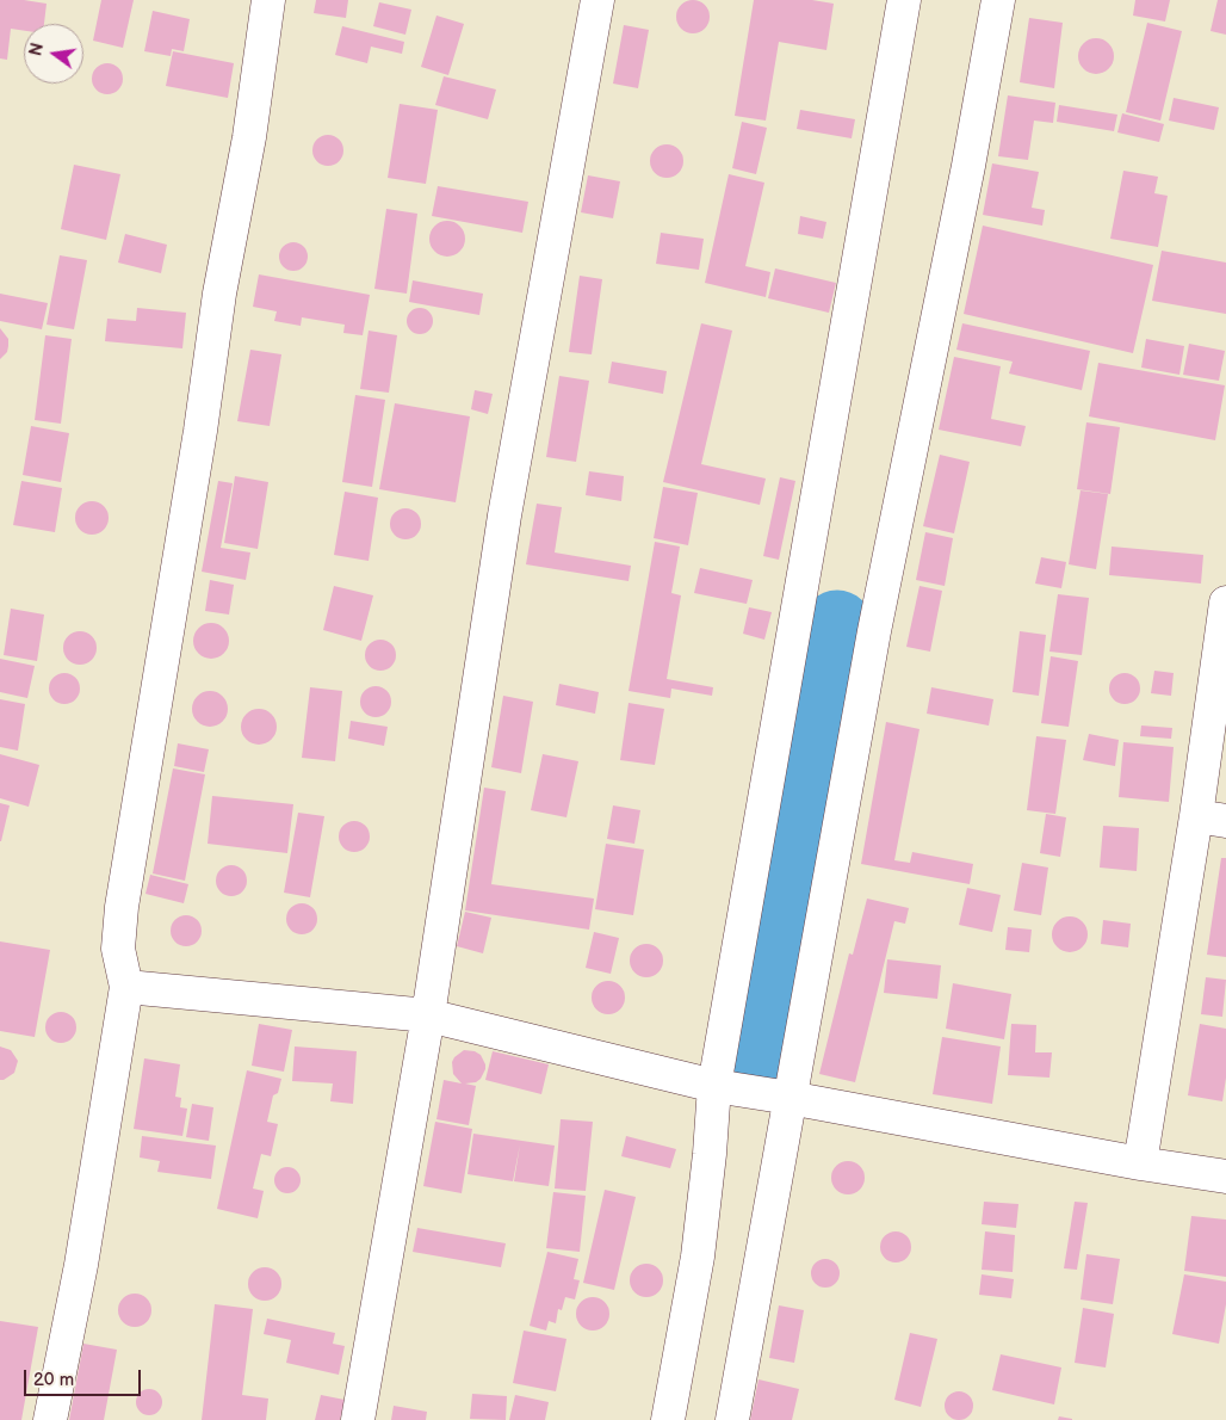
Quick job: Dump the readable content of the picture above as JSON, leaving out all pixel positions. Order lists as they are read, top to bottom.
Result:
{
  "scale_bar": "20 m",
  "north": "left"
}
